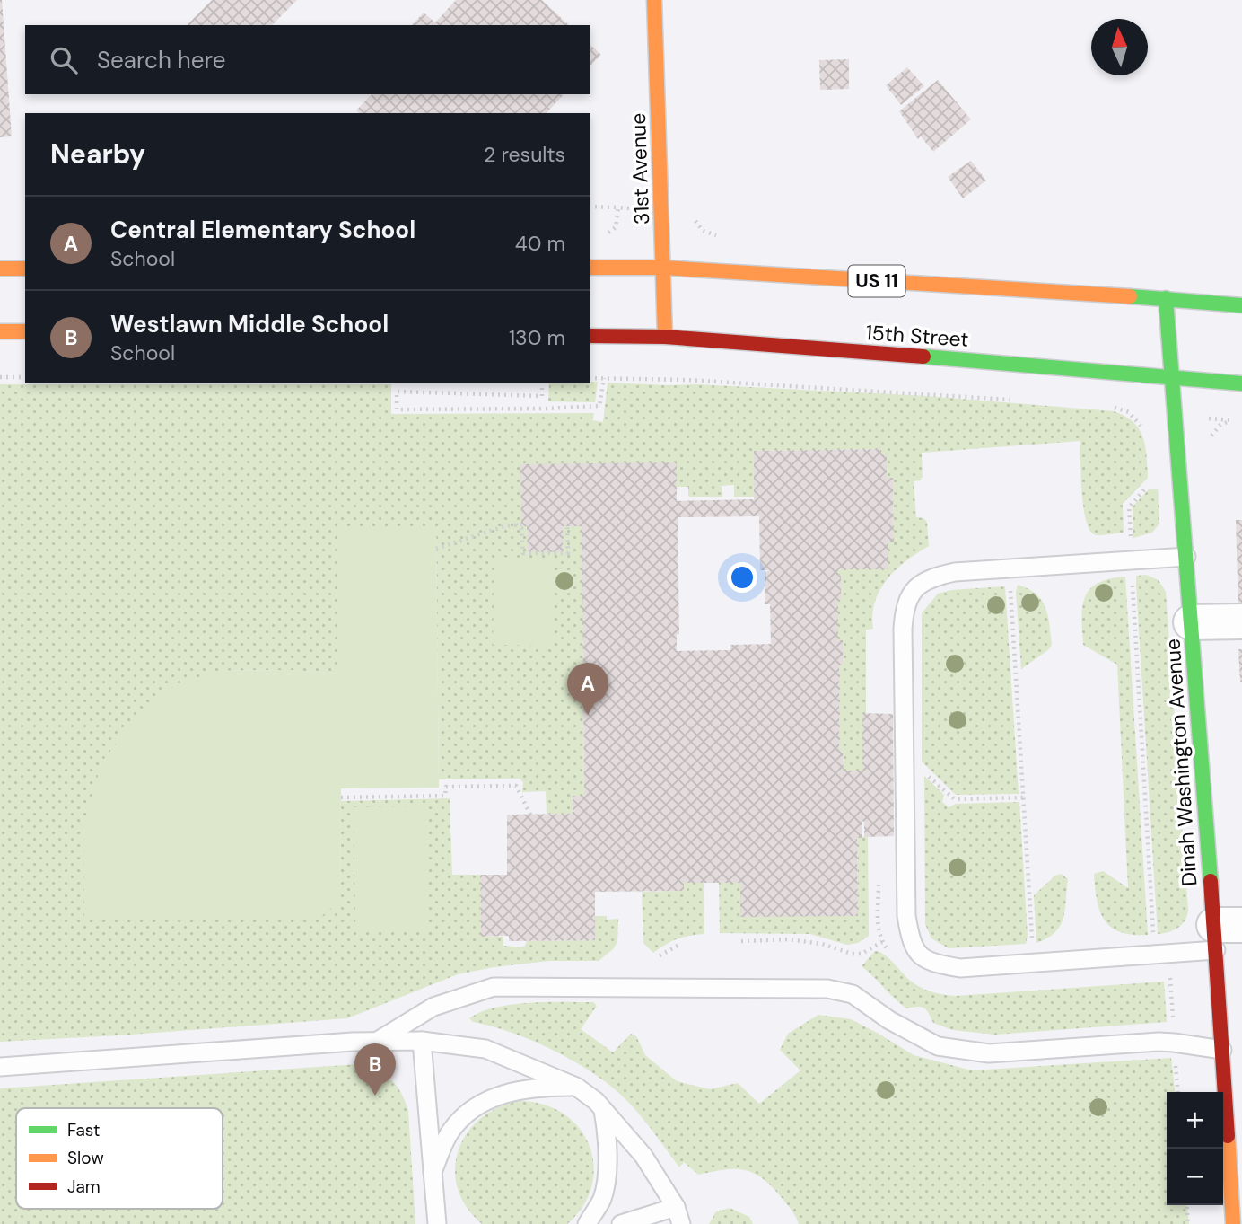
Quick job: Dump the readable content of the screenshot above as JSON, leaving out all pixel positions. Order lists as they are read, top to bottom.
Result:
{
  "streets": {
    "main road": [
      "31st Avenue",
      "US 11",
      "15th Street",
      "Dinah Washington Avenue"
    ]
  },
  "crossings": [
    ["31st Avenue", "US 11"],
    ["31st Avenue", "15th Street"],
    ["US 11", "Dinah Washington Avenue"],
    ["15th Street", "Dinah Washington Avenue"]
  ],
  "legend": ["Fast", "Slow", "Jam"],
  "north": "top",
  "page": {
    "search": "Search here",
    "heading": ["Nearby", "2 results"],
    "list": [
      {
        "mark": "A",
        "name": "Central Elementary School",
        "note": "School",
        "value": "40 m"
      },
      {
        "mark": "B",
        "name": "Westlawn Middle School",
        "note": "School",
        "value": "130 m"
      }
    ],
    "pins": ["A", "B"],
    "map_buttons": ["+", "−"]
  }
}
